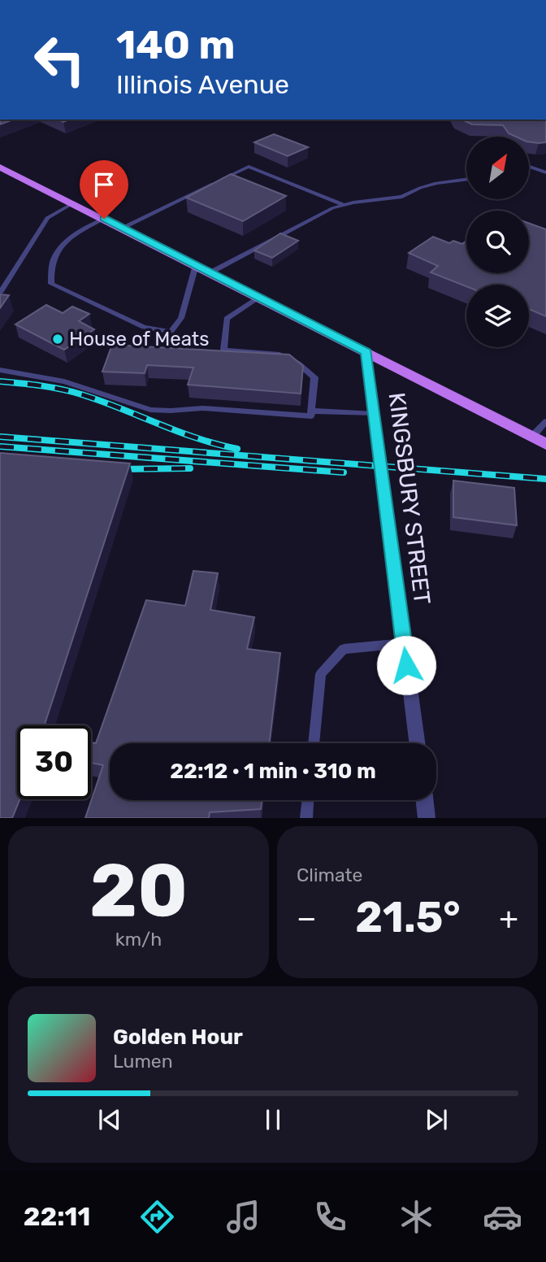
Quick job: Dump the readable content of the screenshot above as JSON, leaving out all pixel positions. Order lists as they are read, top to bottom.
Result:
{
  "streets": {
    "street": ["KINGSBURY STREET"]
  },
  "places": ["House of Meats"],
  "north": "top right",
  "page": {
    "turn": ["140 m", "Illinois Avenue"],
    "limit": "30",
    "trip": "22:12 · 1 min · 310 m",
    "tile": [
      ["20", "km/h"],
      "Climate"
    ],
    "heat": ["−", "21.5°", "+"],
    "song": ["Golden Hour", "Lumen"],
    "tabs": "22:11"
  }
}
